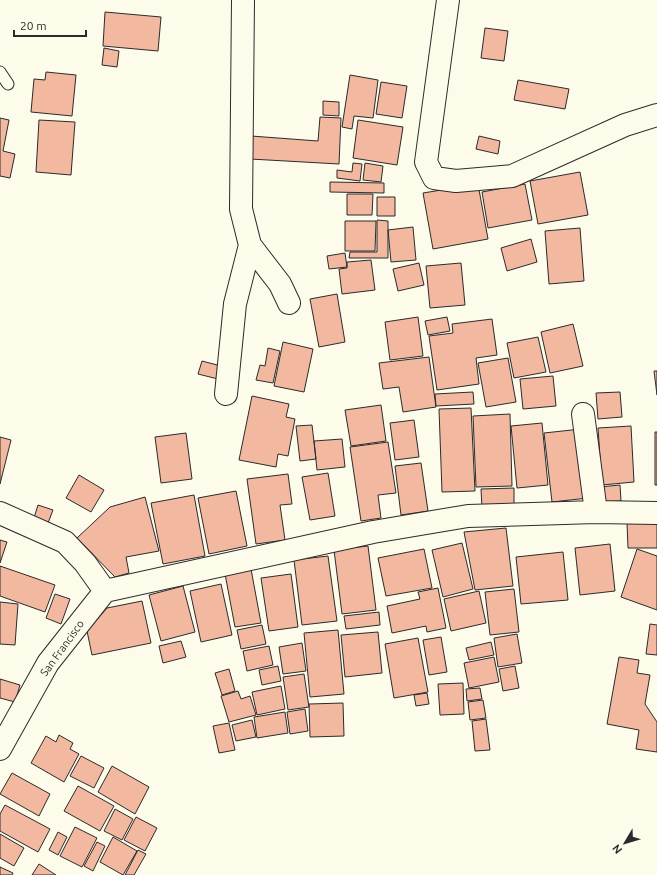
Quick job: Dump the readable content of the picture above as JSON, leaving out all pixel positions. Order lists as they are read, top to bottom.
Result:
{
  "streets": {
    "street": ["San Francisco"]
  },
  "scale_bar": "20 m",
  "north": "bottom left"
}
